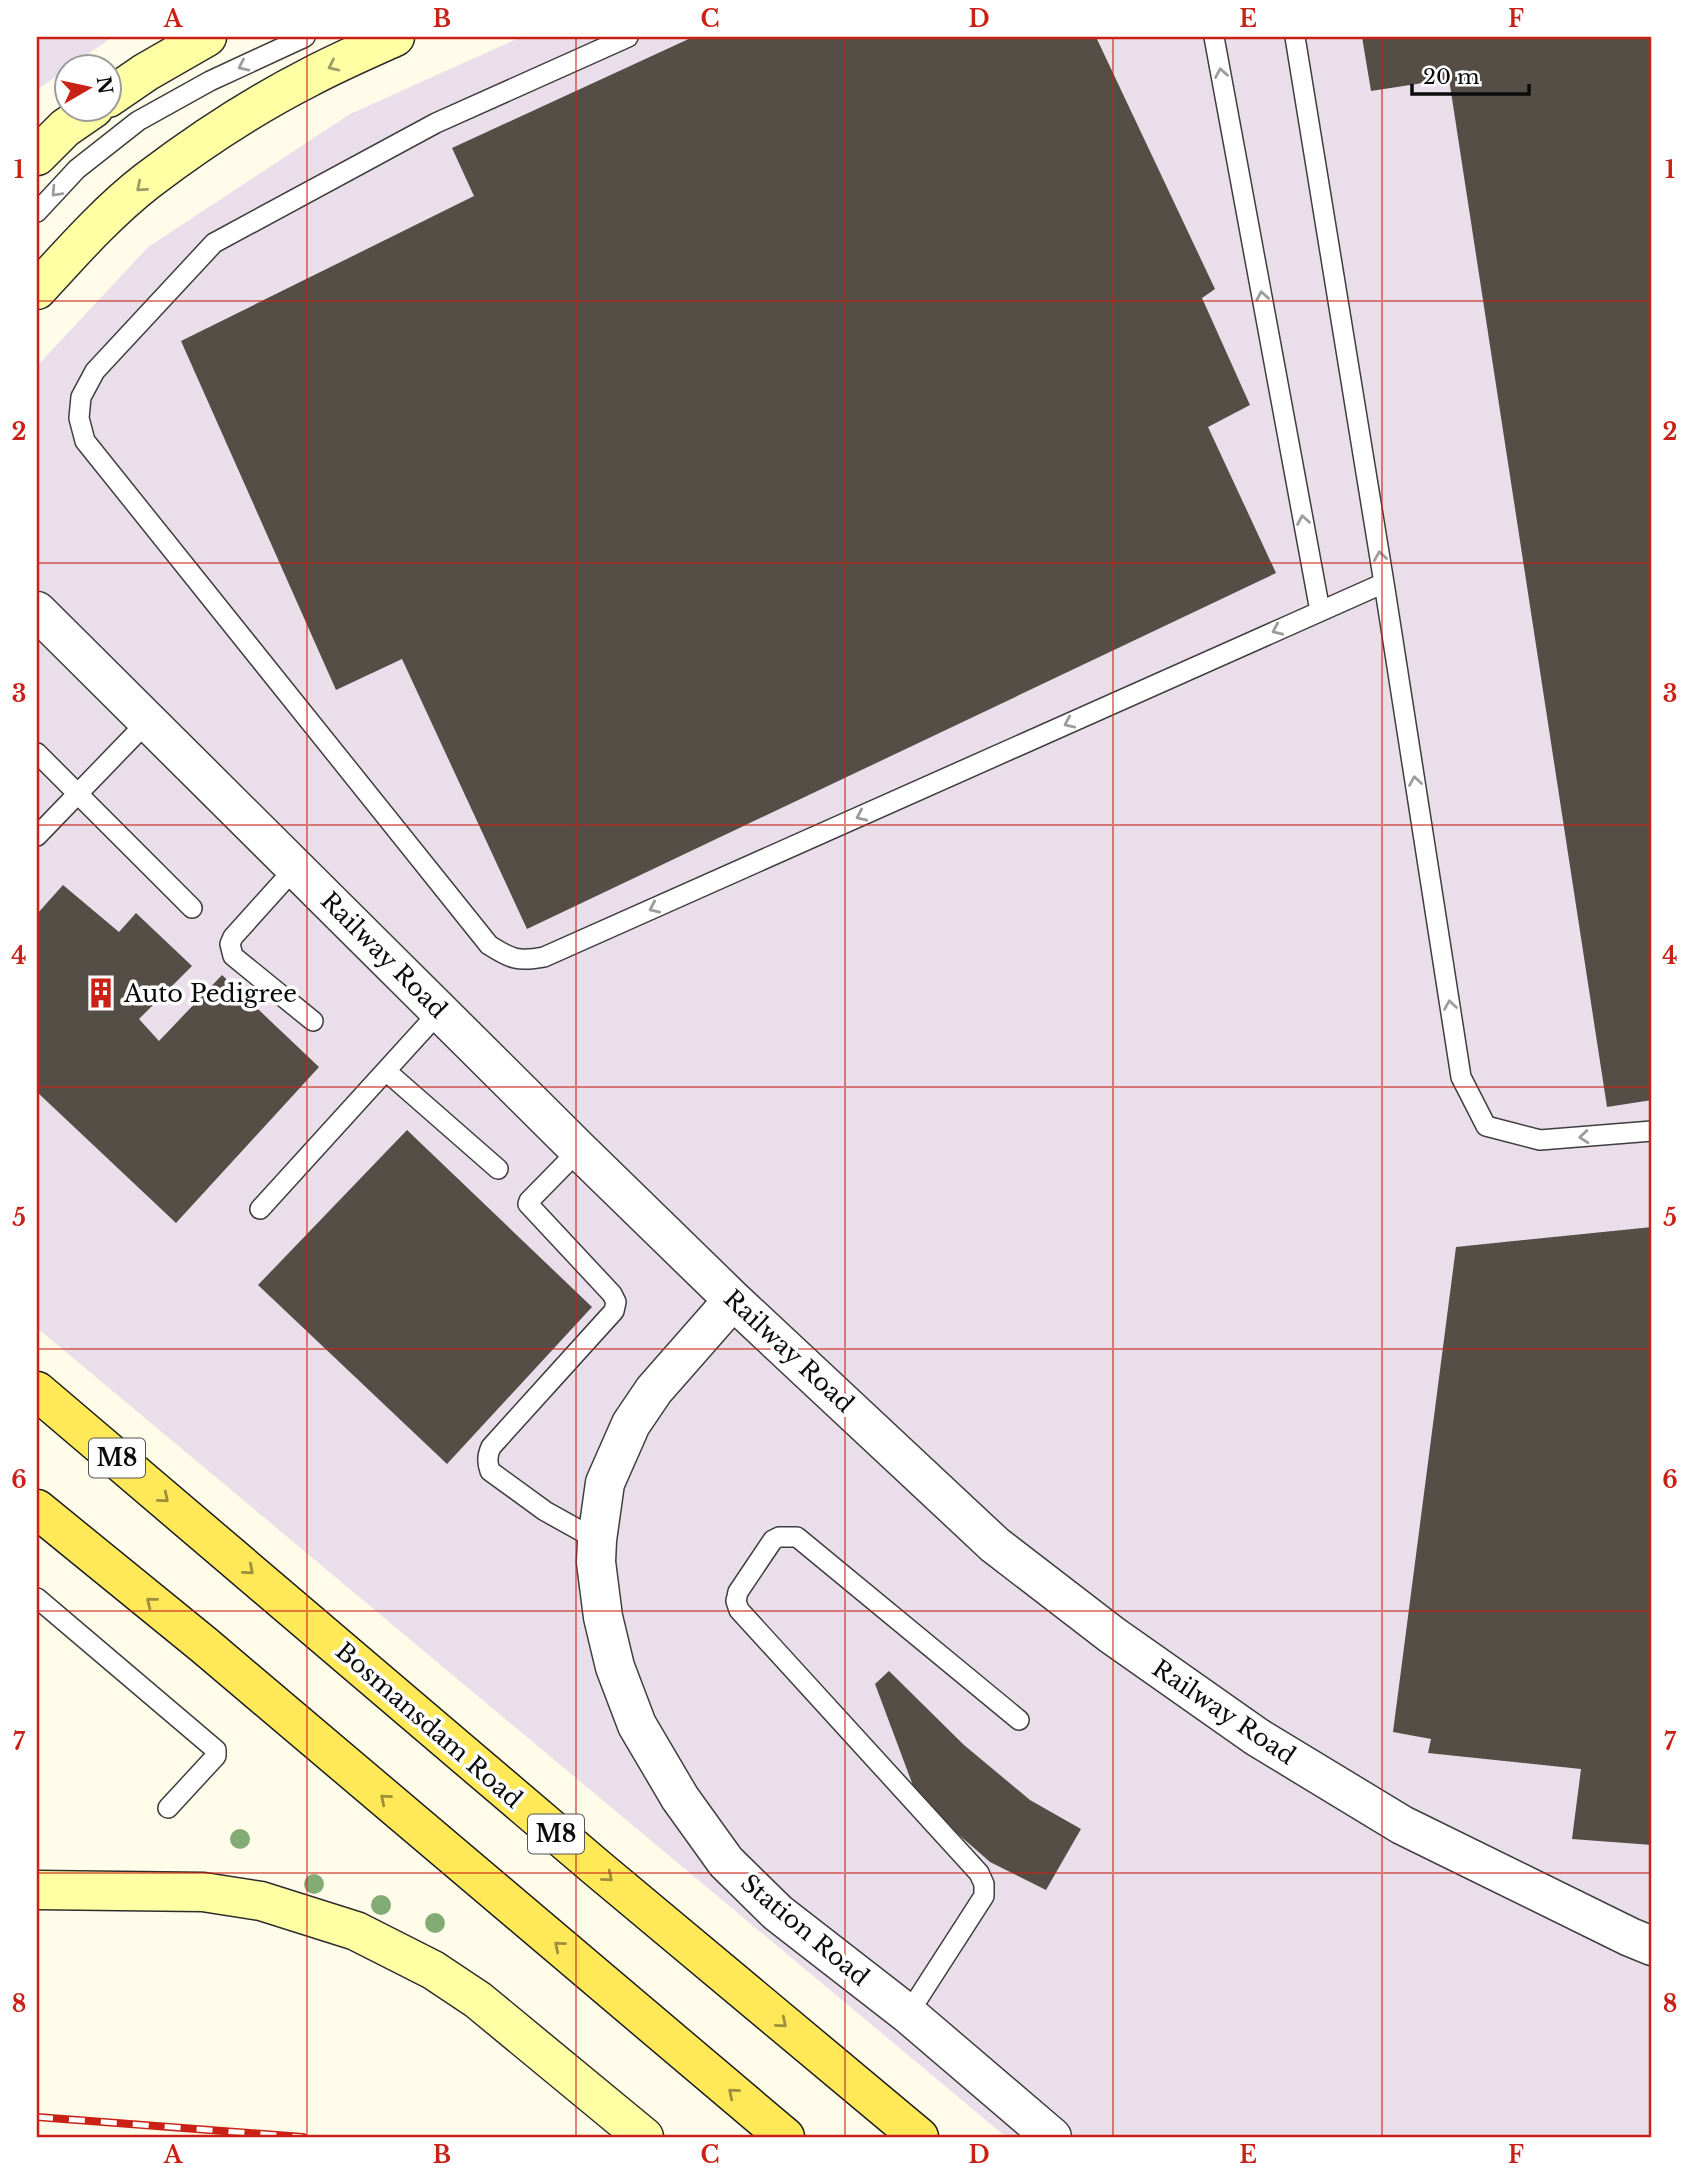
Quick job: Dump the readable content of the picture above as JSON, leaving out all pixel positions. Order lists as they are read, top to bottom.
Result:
{
  "streets": {
    "main road": ["M8", "Bosmansdam Road"],
    "street": ["Railway Road", "Station Road"]
  },
  "crossings": [
    ["Railway Road", "Station Road"]
  ],
  "places": {
    "building": ["Auto Pedigree"]
  },
  "scale_bar": "20 m",
  "north": "right",
  "grid": {
    "columns": [
      "A",
      "B",
      "C",
      "D",
      "E",
      "F"
    ],
    "rows": [
      "1",
      "2",
      "3",
      "4",
      "5",
      "6",
      "7",
      "8"
    ]
  }
}
